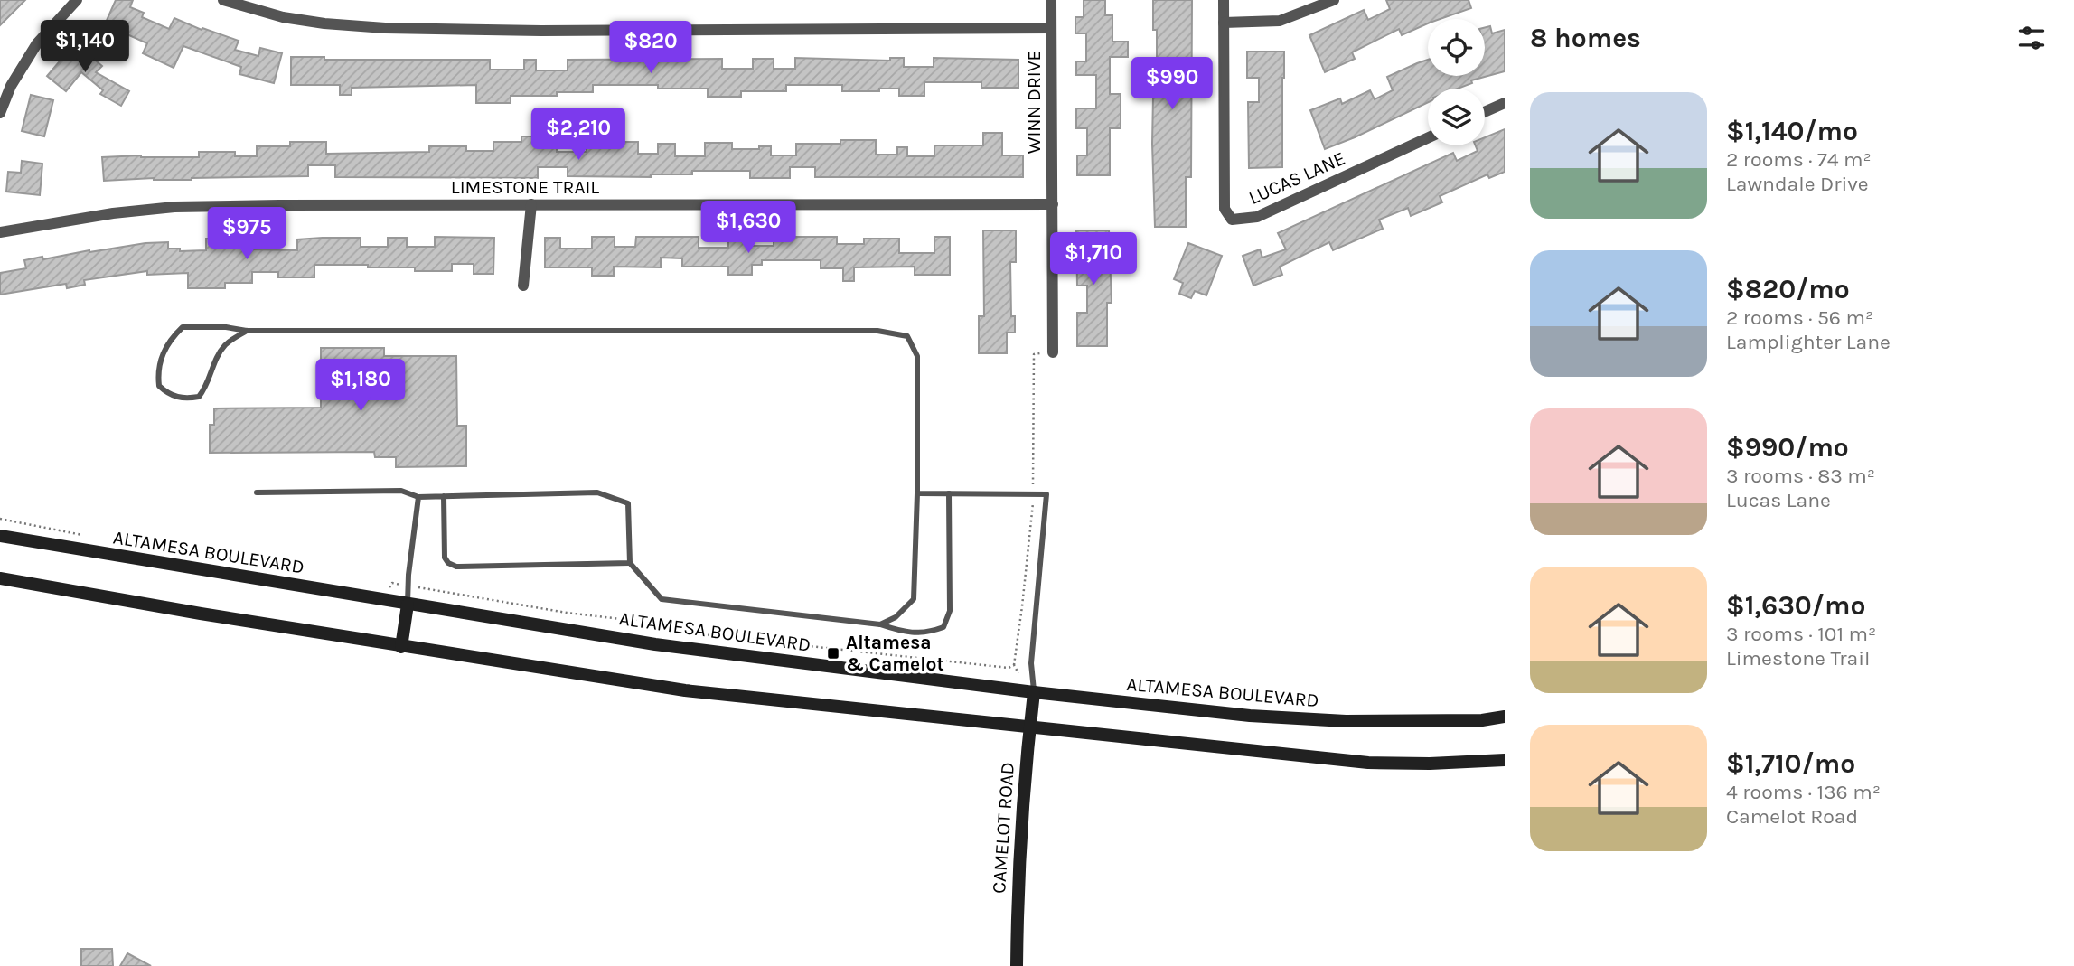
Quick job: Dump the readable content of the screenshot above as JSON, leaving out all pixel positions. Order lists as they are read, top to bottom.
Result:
{
  "streets": {
    "main road": ["ALTAMESA BOULEVARD", "CAMELOT ROAD"],
    "street": ["WINN DRIVE", "LUCAS LANE", "LIMESTONE TRAIL"]
  },
  "crossings": [
    ["WINN DRIVE", "LIMESTONE TRAIL"],
    ["ALTAMESA BOULEVARD", "CAMELOT ROAD"]
  ],
  "places": {
    "transit": ["Altamesa & Camelot"]
  },
  "page": {
    "heading": "8 homes",
    "price": [
      "$1,140",
      "$820",
      "$990",
      "$2,210",
      "$1,630",
      "$975",
      "$1,710",
      "$1,180"
    ],
    "list": [
      {
        "name": "$1,140/mo",
        "note": "2 rooms · 74 m² · Lawndale Drive"
      },
      {
        "name": "$820/mo",
        "note": "2 rooms · 56 m² · Lamplighter Lane"
      },
      {
        "name": "$990/mo",
        "note": "3 rooms · 83 m² · Lucas Lane"
      },
      {
        "name": "$1,630/mo",
        "note": "3 rooms · 101 m² · Limestone Trail"
      },
      {
        "name": "$1,710/mo",
        "note": "4 rooms · 136 m² · Camelot Road"
      }
    ]
  }
}
